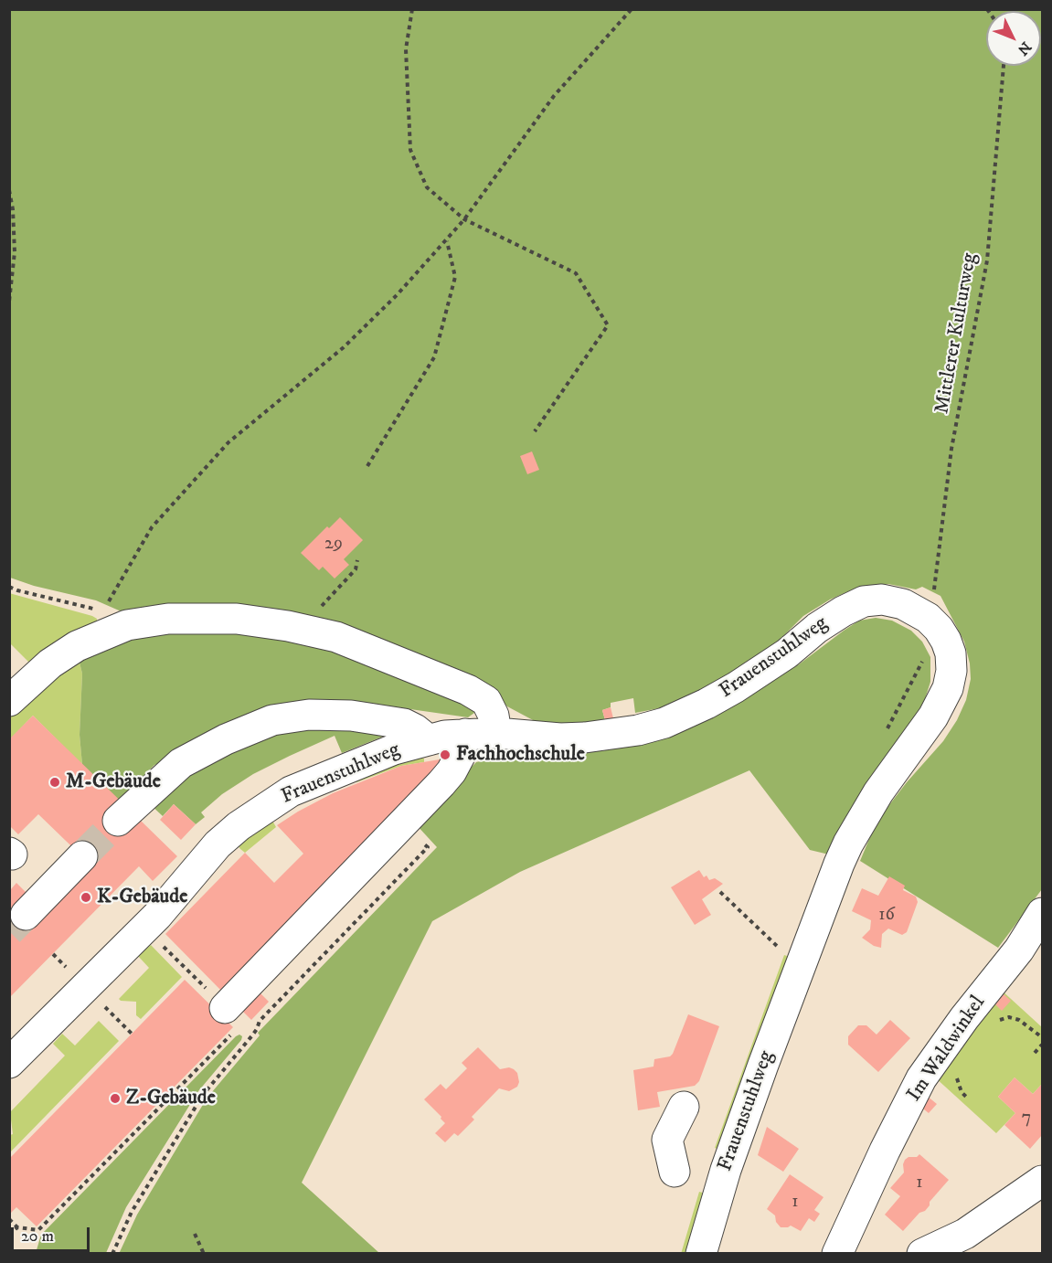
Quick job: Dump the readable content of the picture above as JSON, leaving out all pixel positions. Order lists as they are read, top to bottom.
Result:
{
  "streets": {
    "street": ["Frauenstuhlweg", "Im Waldwinkel"],
    "path": ["Mittlerer Kulturweg"]
  },
  "crossings": [
    ["Mittlerer Kulturweg", "Frauenstuhlweg"]
  ],
  "places": [
    "Fachhochschule",
    "M-Gebäude",
    "K-Gebäude",
    "Z-Gebäude"
  ],
  "house_numbers": [
    "29",
    "16",
    "7",
    "1",
    "1"
  ],
  "scale_bar": "20 m",
  "north": "bottom right"
}
